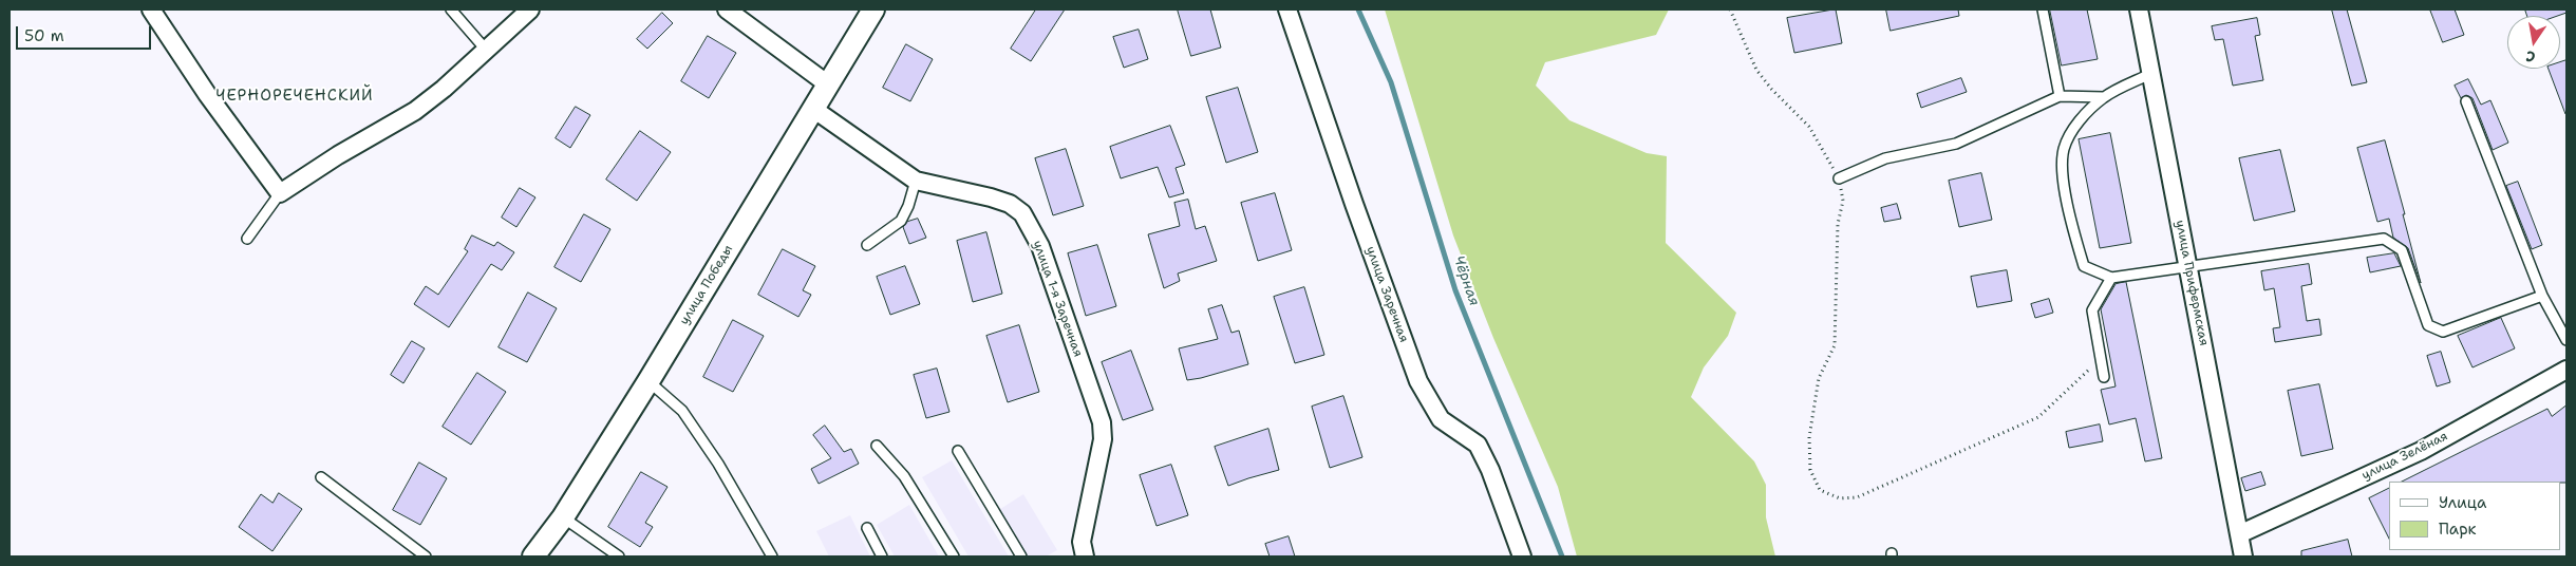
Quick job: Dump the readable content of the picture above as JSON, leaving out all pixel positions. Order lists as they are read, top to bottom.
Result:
{
  "streets": {
    "street": [
      "улица Прифермская",
      "улица Победы",
      "улица Заречная",
      "улица 1-я Заречная",
      "улица Зелёная"
    ]
  },
  "crossings": [
    ["улица Прифермская", "улица Зелёная"],
    ["улица Победы", "улица 1-я Заречная"]
  ],
  "districts": ["ЧЕРНОРЕЧЕНСКИЙ"],
  "water": ["Чёрная"],
  "legend": ["Улица", "Парк"],
  "scale_bar": "50 m",
  "north": "bottom"
}
